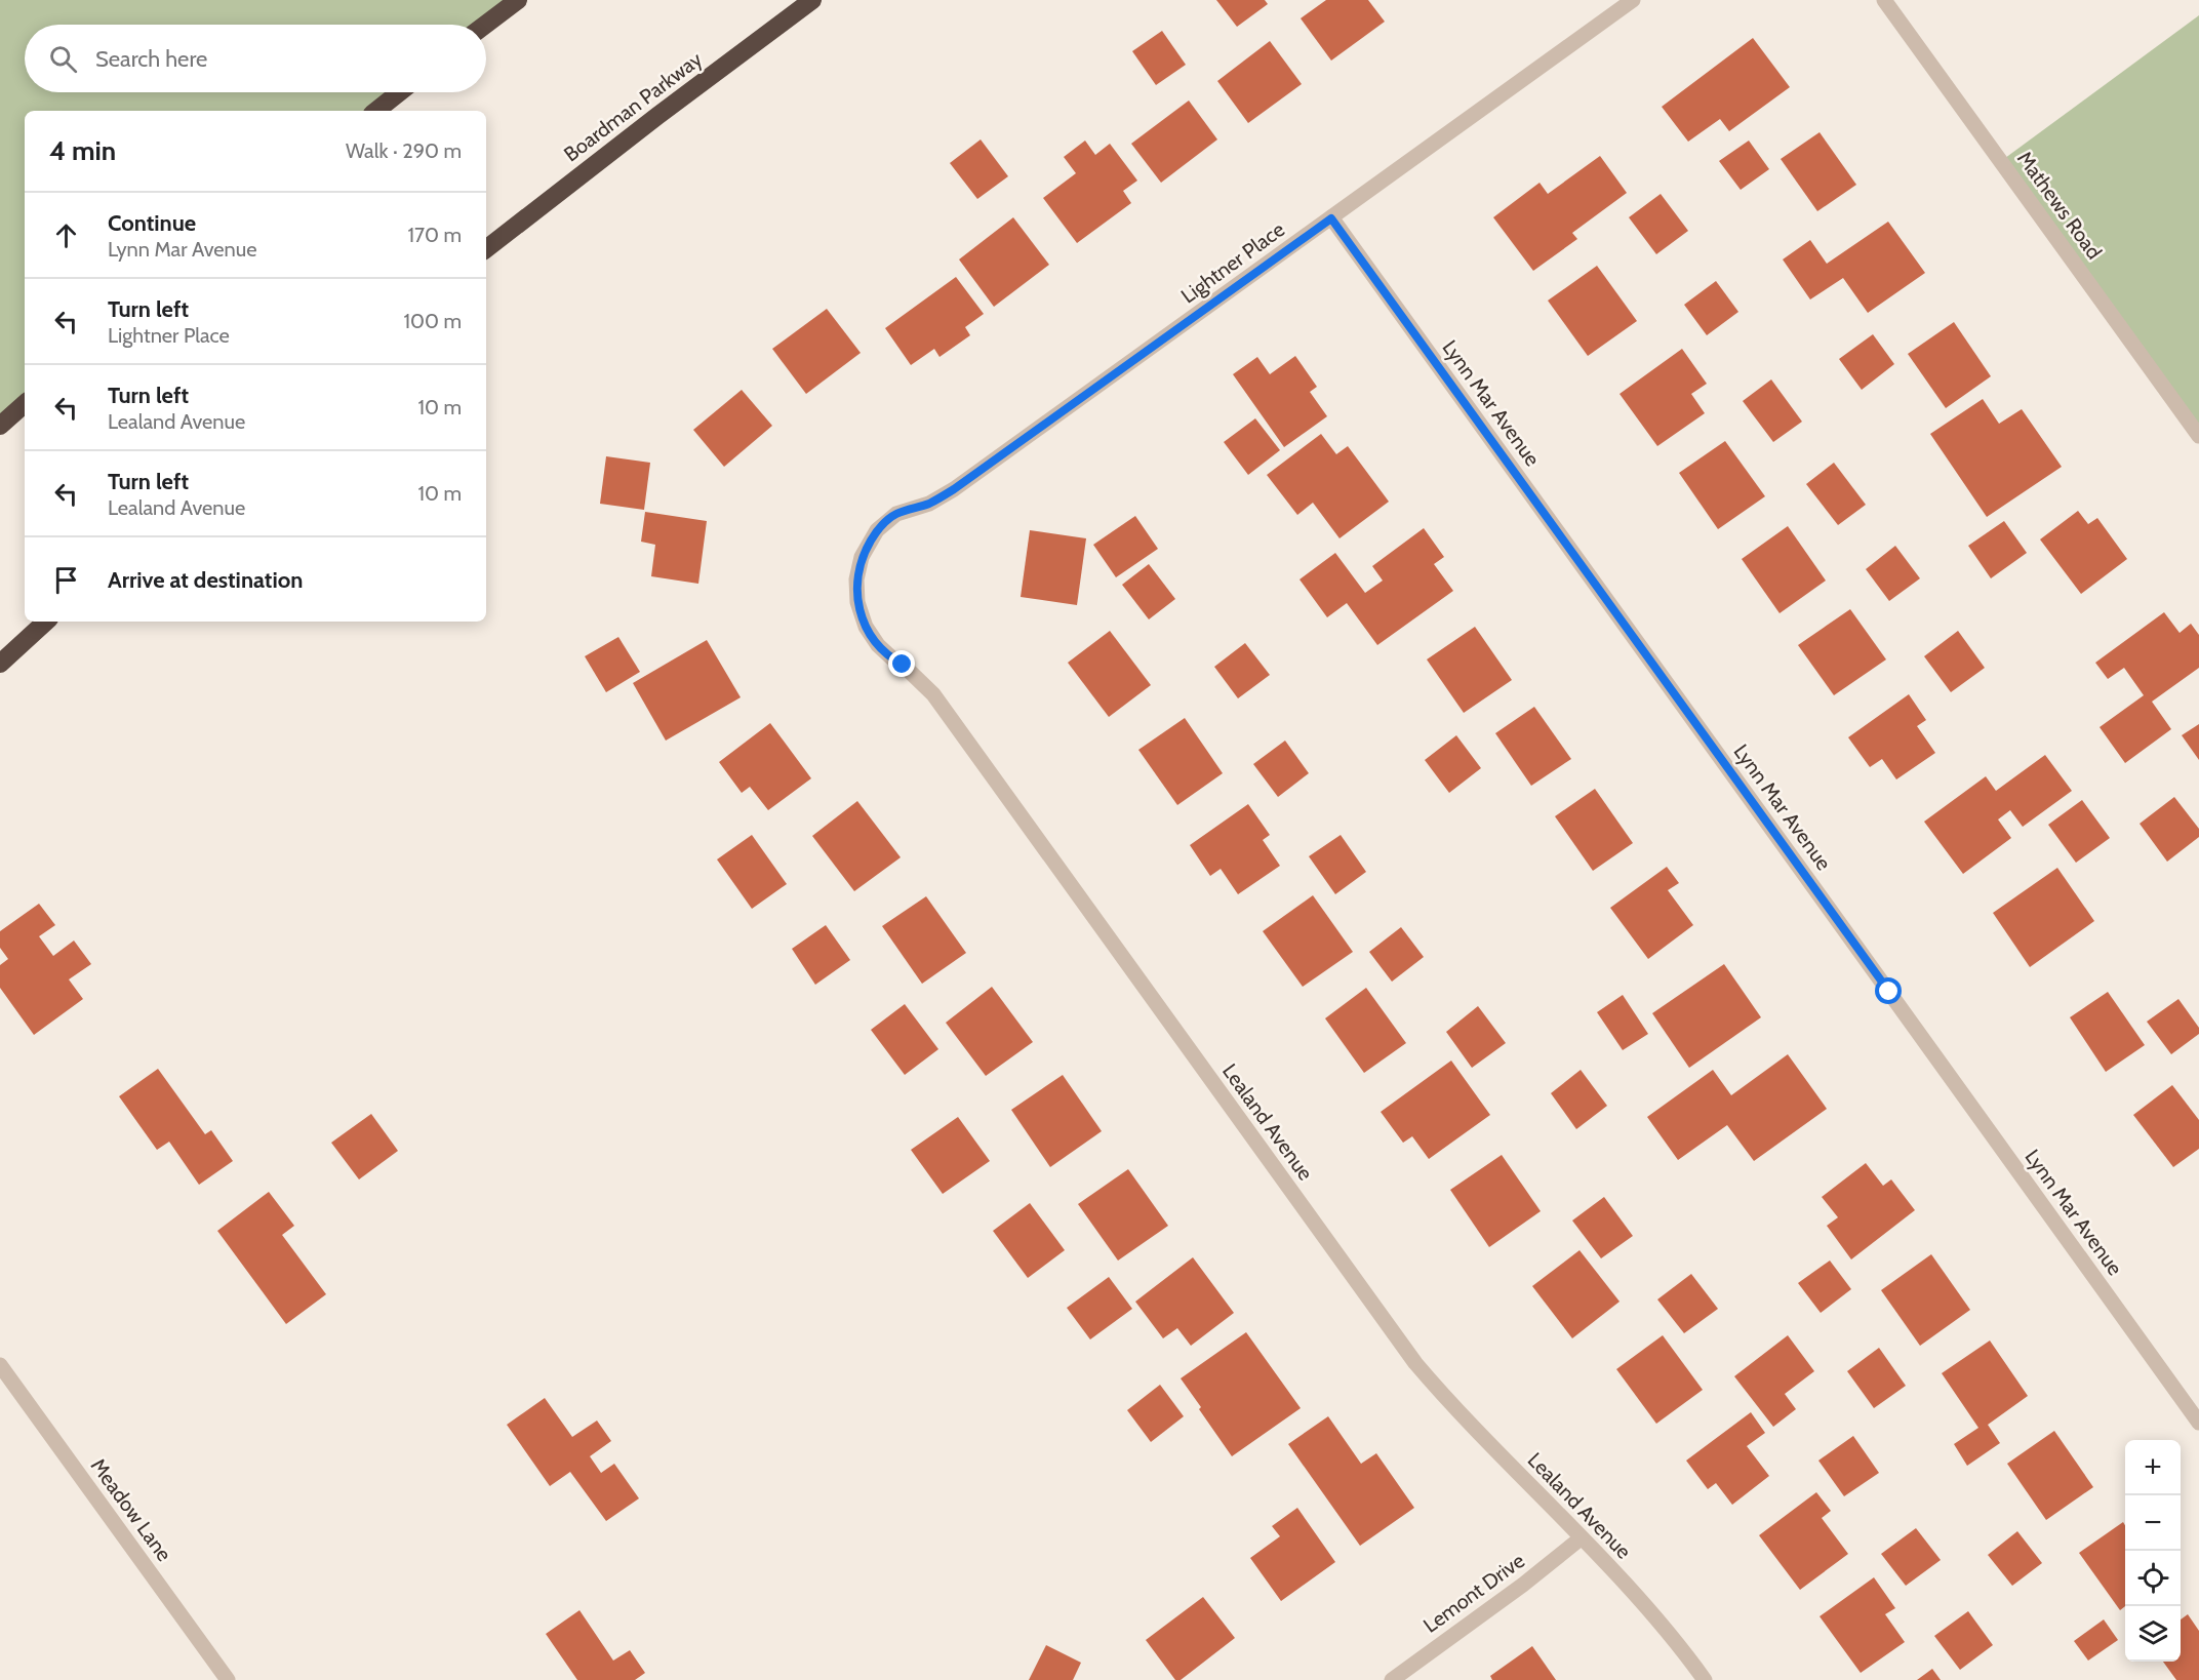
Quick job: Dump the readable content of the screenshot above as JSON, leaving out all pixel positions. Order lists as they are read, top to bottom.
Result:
{
  "streets": {
    "highway": ["Boardman Parkway"],
    "street": [
      "Mathews Road",
      "Lightner Place",
      "Lynn Mar Avenue",
      "Lealand Avenue",
      "Meadow Lane",
      "Lemont Drive"
    ]
  },
  "crossings": [
    ["Lightner Place", "Lynn Mar Avenue"],
    ["Lightner Place", "Lealand Avenue"],
    ["Lealand Avenue", "Lemont Drive"]
  ],
  "page": {
    "search": "Search here",
    "heading": ["4 min", "Walk · 290 m"],
    "list": [
      ["Continue", "Lynn Mar Avenue", "170 m"],
      ["Turn left", "Lightner Place", "100 m"],
      ["Turn left", "Lealand Avenue", "10 m"],
      ["Turn left", "Lealand Avenue", "10 m"],
      "Arrive at destination"
    ],
    "map_buttons": ["+", "−"]
  }
}
